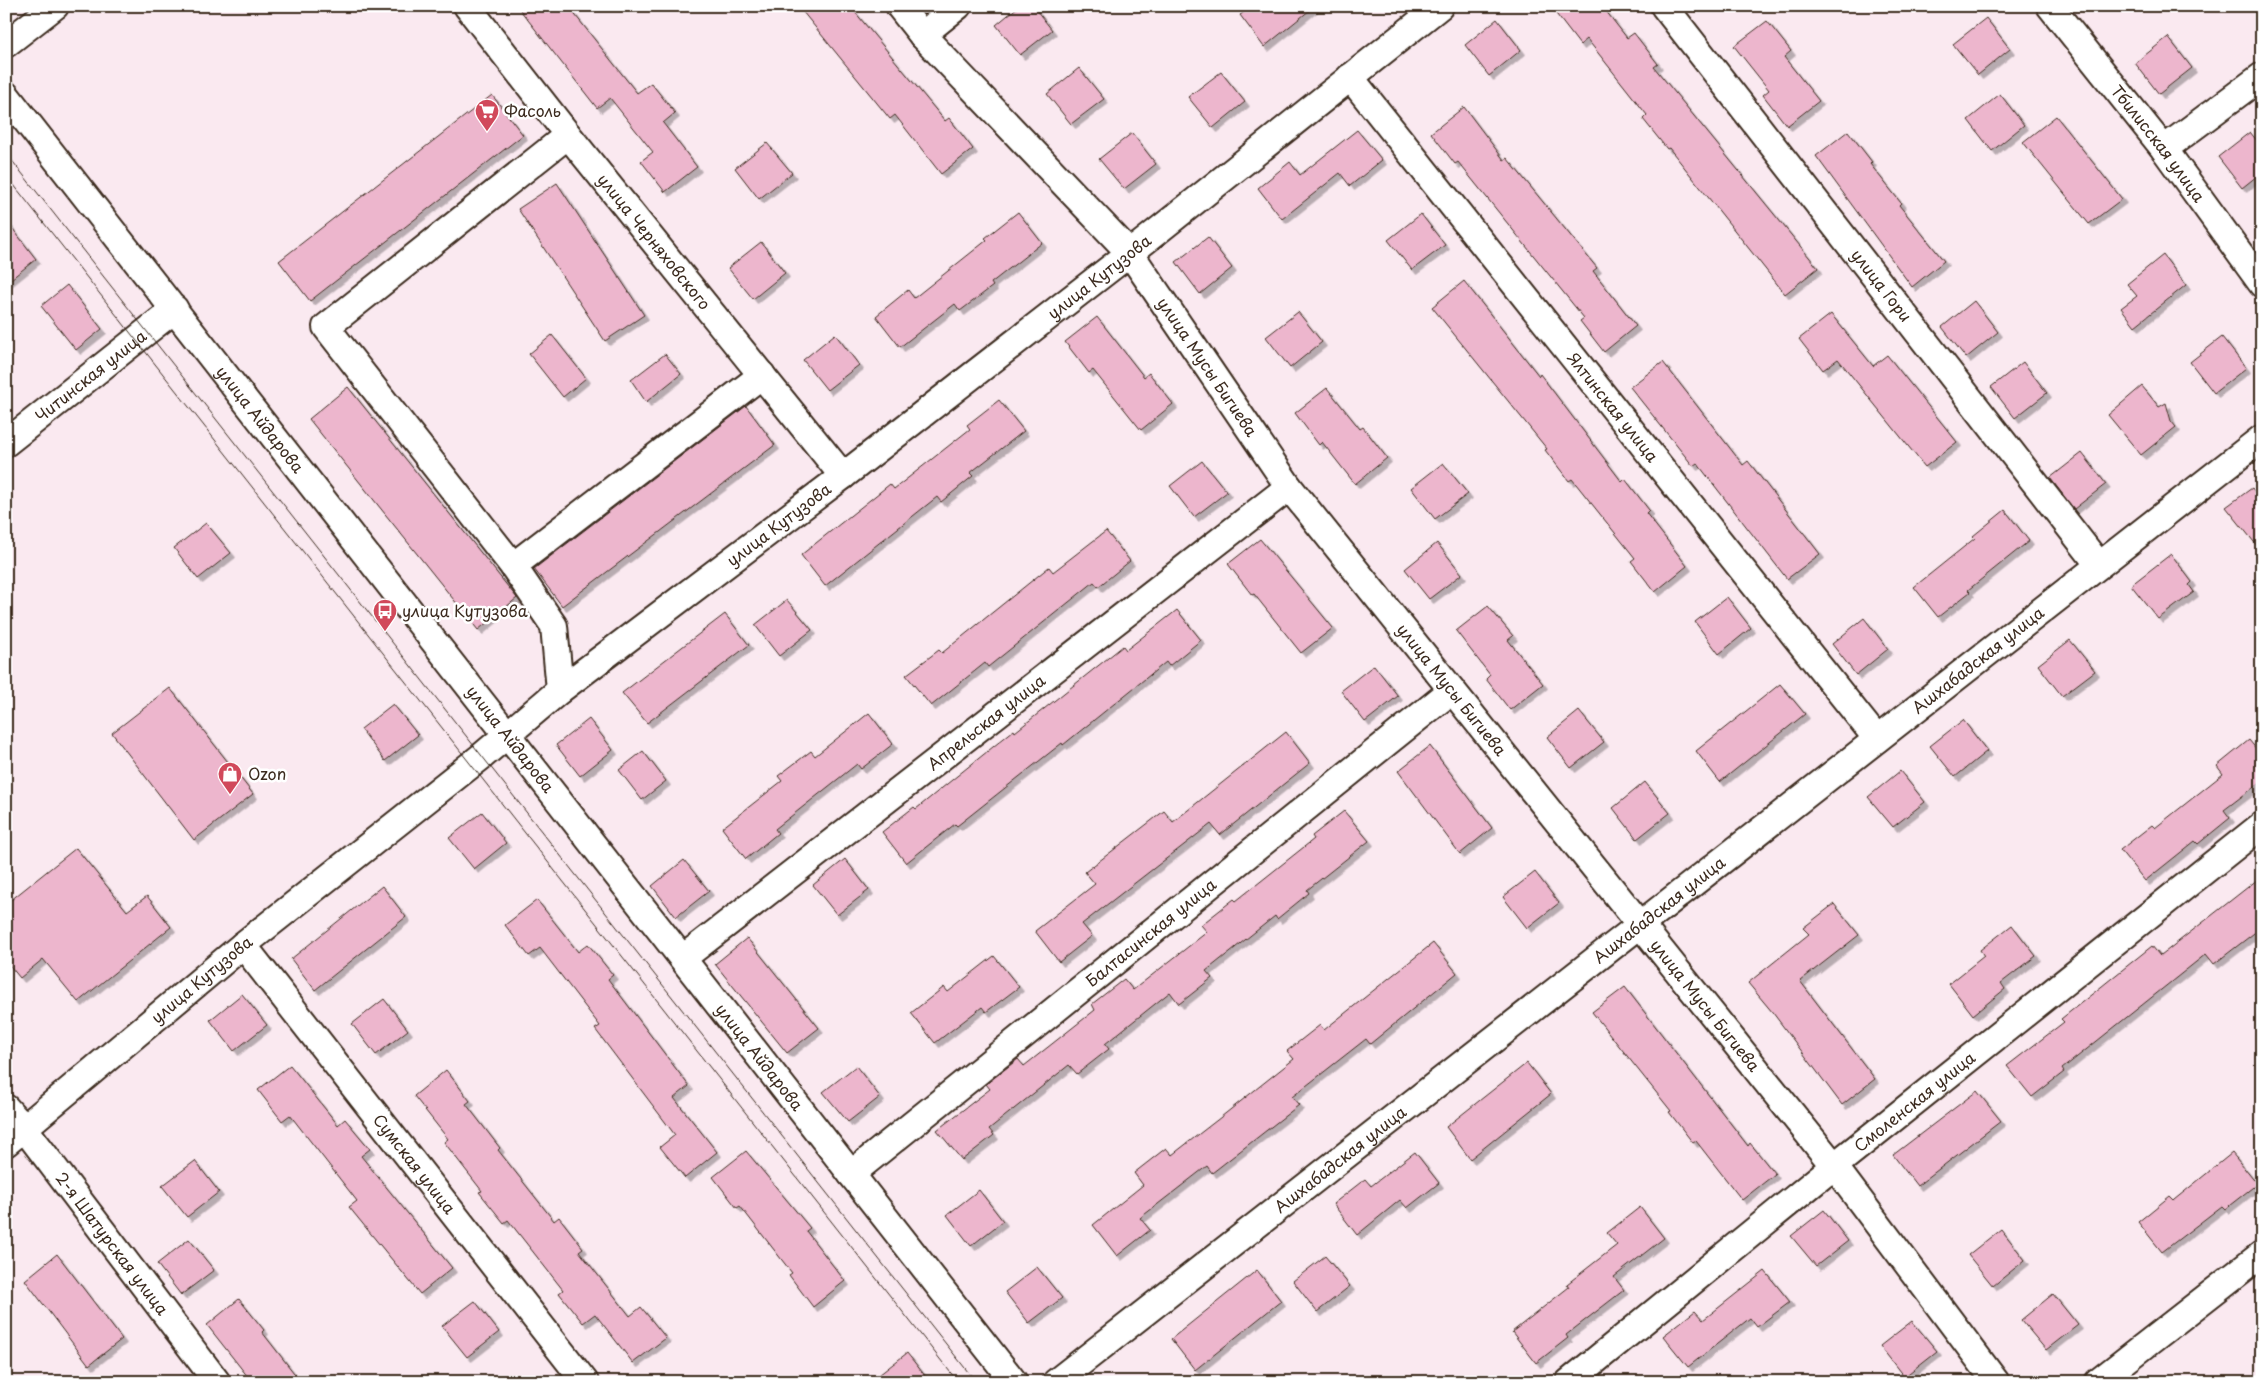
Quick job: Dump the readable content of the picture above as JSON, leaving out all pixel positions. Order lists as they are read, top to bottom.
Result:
{
  "streets": {
    "street": [
      "Тбилисская улица",
      "улица Черняховского",
      "улица Кутузова",
      "улица Гори",
      "улица Мусы Бигиева",
      "Читинская улица",
      "Ялтинская улица",
      "улица Айдарова",
      "Ашхабадская улица",
      "Апрельская улица",
      "Балтасинская улица",
      "Смоленская улица",
      "Сумская улица",
      "2-я Шатурская улица"
    ]
  },
  "crossings": [
    ["улица Черняховского", "улица Кутузова"],
    ["улица Кутузова", "улица Мусы Бигиева"],
    ["улица Кутузова", "Ялтинская улица"],
    ["улица Кутузова", "улица Айдарова"],
    ["улица Кутузова", "Сумская улица"],
    ["улица Кутузова", "2-я Шатурская улица"],
    ["улица Гори", "Ашхабадская улица"],
    ["улица Мусы Бигиева", "Ашхабадская улица"],
    ["улица Мусы Бигиева", "Апрельская улица"],
    ["улица Мусы Бигиева", "Балтасинская улица"],
    ["улица Мусы Бигиева", "Смоленская улица"],
    ["Читинская улица", "улица Айдарова"],
    ["Ялтинская улица", "Ашхабадская улица"],
    ["улица Айдарова", "Апрельская улица"],
    ["улица Айдарова", "Балтасинская улица"]
  ],
  "places": {
    "supermarket": ["Фасоль"],
    "bus stop": ["улица Кутузова"],
    "shop": ["Ozon"]
  }
}
